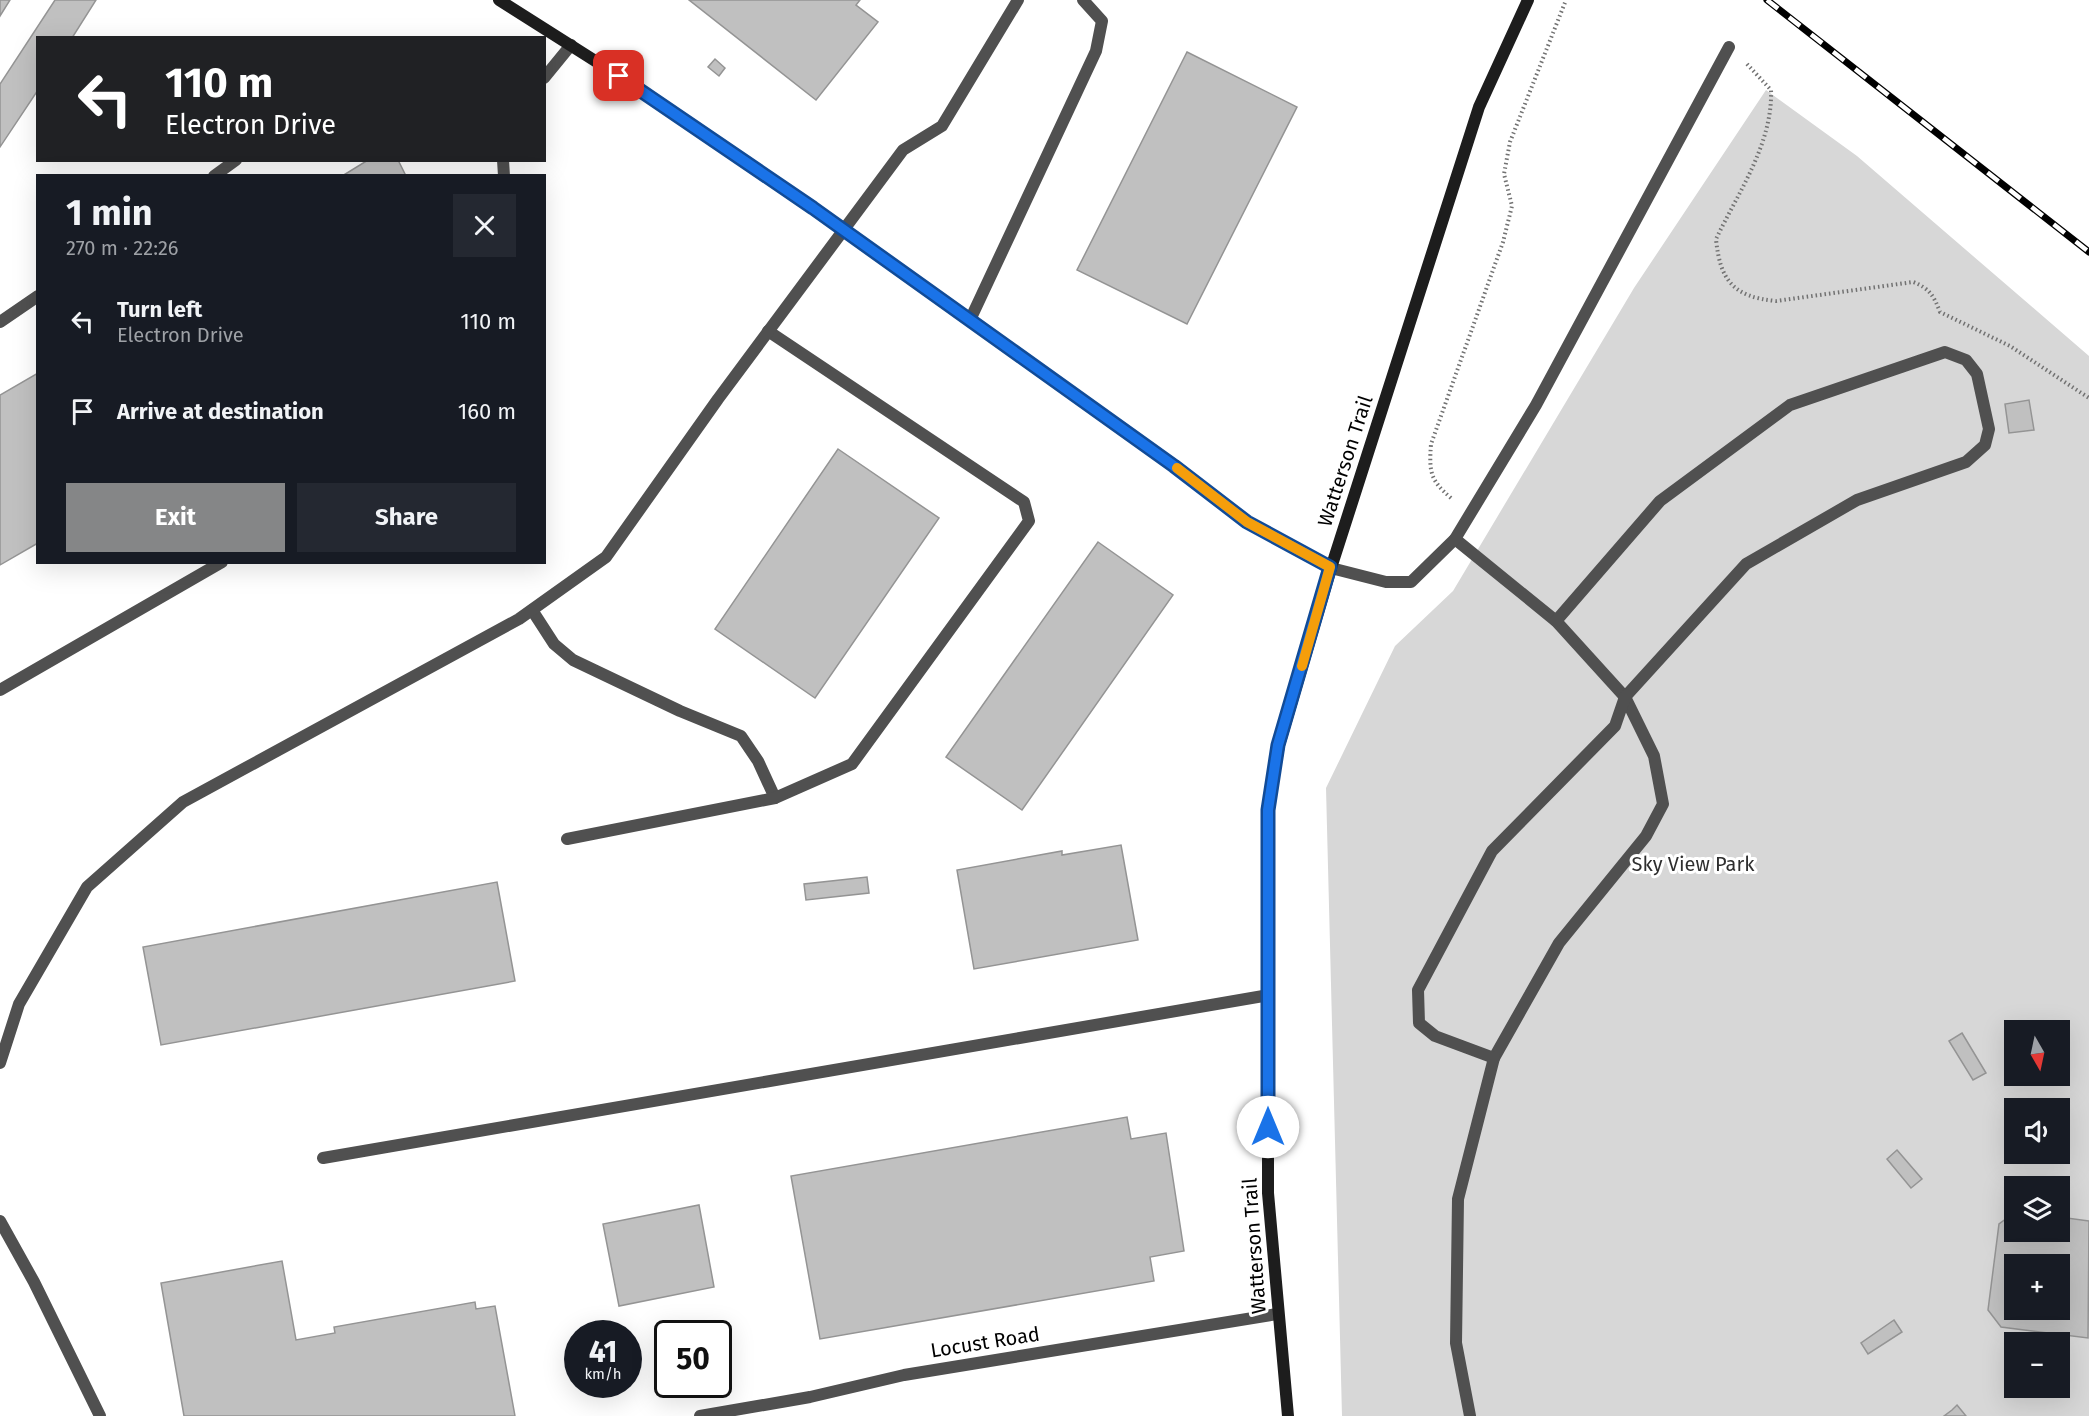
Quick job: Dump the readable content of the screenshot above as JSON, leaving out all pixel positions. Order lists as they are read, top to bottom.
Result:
{
  "streets": {
    "main road": ["Watterson Trail"],
    "street": ["Locust Road"]
  },
  "crossings": [
    ["Watterson Trail", "Locust Road"]
  ],
  "parks": ["Sky View Park"],
  "north": "bottom",
  "page": {
    "turn": ["110 m", "Electron Drive"],
    "heading": ["1 min", "270 m · 22:26"],
    "list": [
      {
        "name": "Turn left",
        "note": "Electron Drive",
        "value": "110 m"
      },
      {
        "name": "Arrive at destination",
        "value": "160 m"
      }
    ],
    "buttons": ["Exit", "Share"],
    "map_buttons": ["+", "−"],
    "speed": "41 km/h",
    "limit": "50"
  }
}
